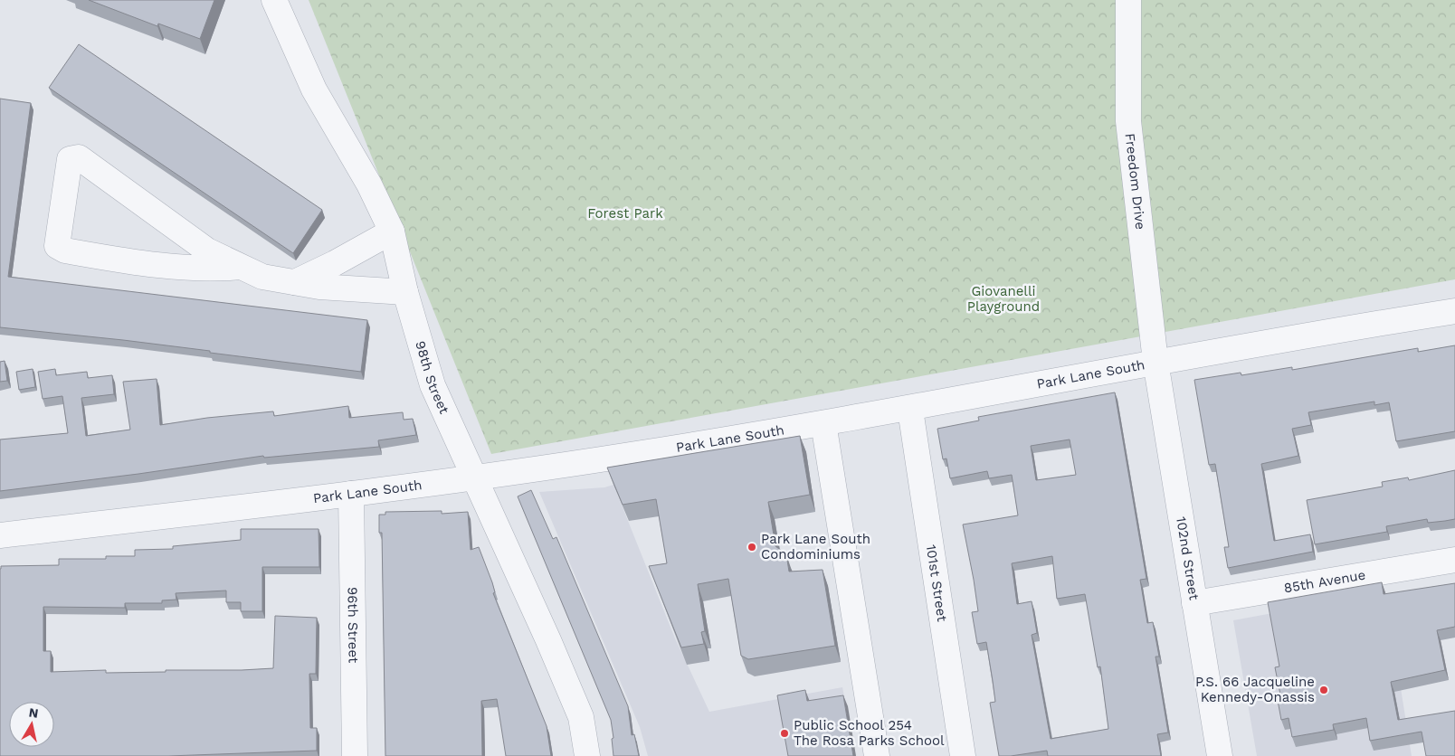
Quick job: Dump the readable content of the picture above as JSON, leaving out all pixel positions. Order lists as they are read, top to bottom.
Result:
{
  "streets": {
    "street": [
      "Freedom Drive",
      "Park Lane South",
      "98th Street",
      "102nd Street",
      "85th Avenue",
      "101st Street",
      "96th Street"
    ]
  },
  "crossings": [
    ["Freedom Drive", "Park Lane South"],
    ["Freedom Drive", "102nd Street"],
    ["Park Lane South", "98th Street"],
    ["Park Lane South", "102nd Street"],
    ["Park Lane South", "101st Street"],
    ["Park Lane South", "96th Street"],
    ["102nd Street", "85th Avenue"]
  ],
  "parks": ["Forest Park", "Giovanelli Playground"],
  "places": ["Park Lane South Condominiums", "P.S. 66 Jacqueline Kennedy-Onassis", "Public School 254 The Rosa Parks School"],
  "north": "top"
}
